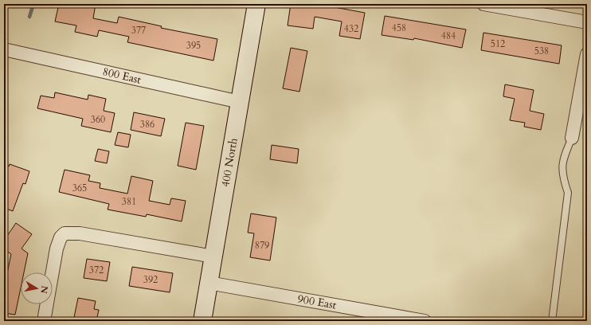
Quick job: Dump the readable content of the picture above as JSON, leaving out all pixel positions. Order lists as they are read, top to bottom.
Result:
{
  "streets": {
    "main road": ["400 North"],
    "street": ["800 East", "900 East"]
  },
  "crossings": [
    ["800 East", "400 North"],
    ["400 North", "900 East"]
  ],
  "house_numbers": [
    "458",
    "432",
    "377",
    "484",
    "512",
    "395",
    "538",
    "360",
    "386",
    "365",
    "381",
    "879",
    "372",
    "392"
  ],
  "north": "right"
}
